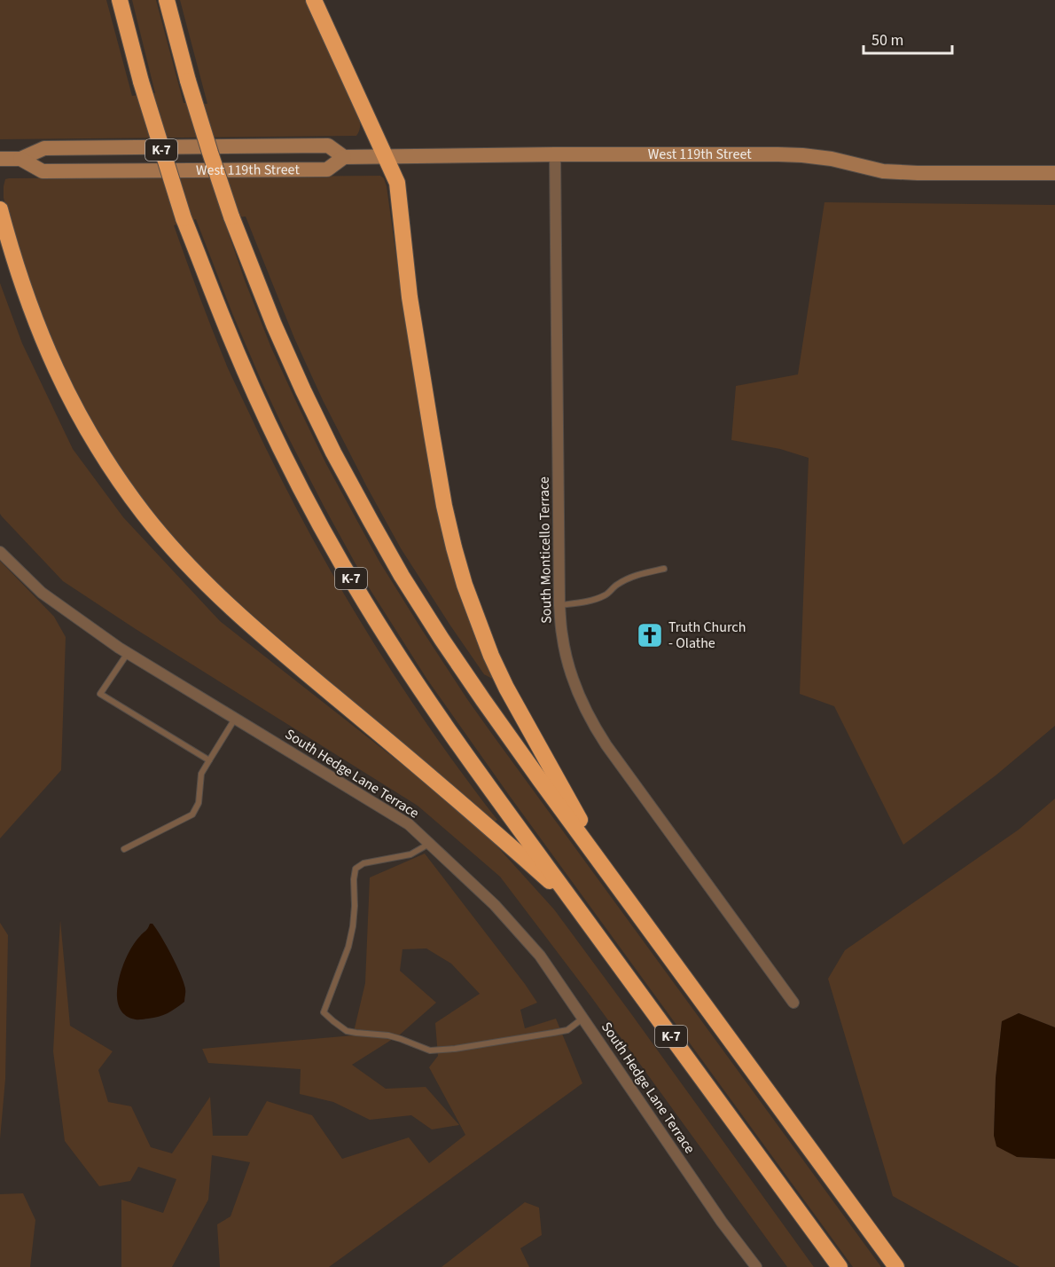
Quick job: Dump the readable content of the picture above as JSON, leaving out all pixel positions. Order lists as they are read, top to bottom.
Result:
{
  "streets": {
    "highway": ["K-7"],
    "main road": ["West 119th Street"],
    "street": ["South Monticello Terrace", "South Hedge Lane Terrace"]
  },
  "crossings": [
    ["West 119th Street", "South Monticello Terrace"]
  ],
  "places": {
    "church": ["Truth Church - Olathe"]
  },
  "scale_bar": "50 m"
}
